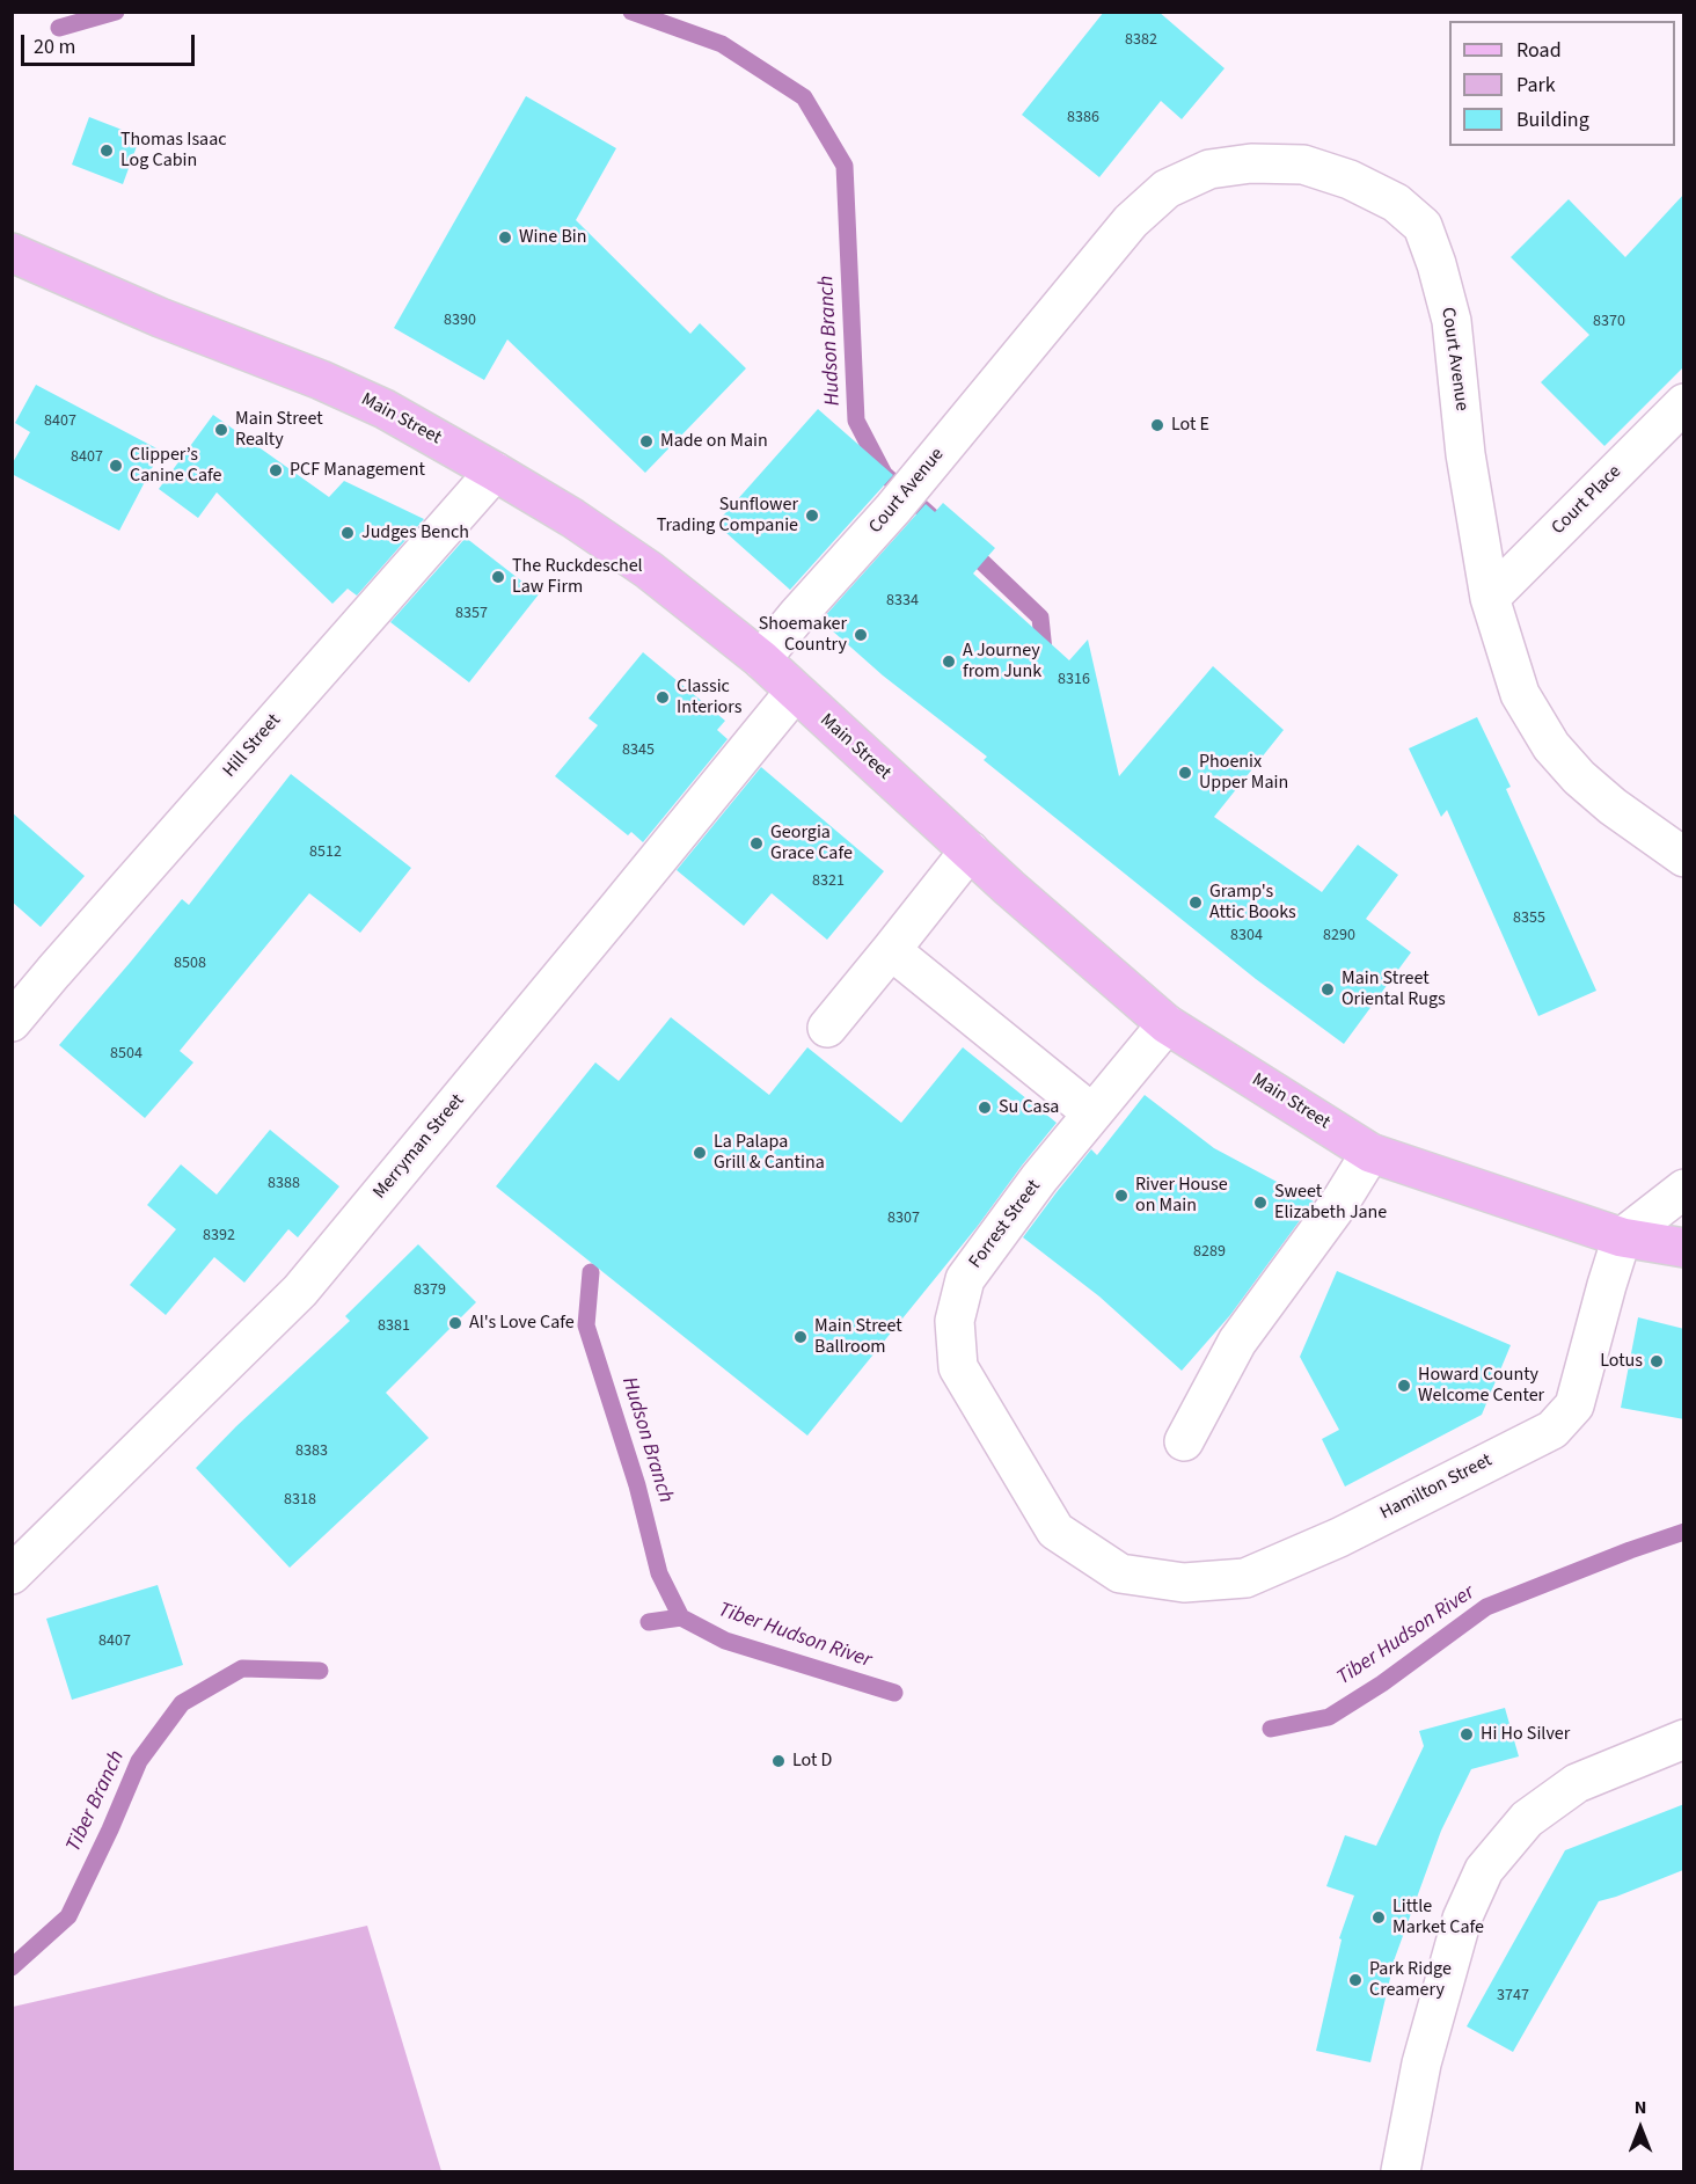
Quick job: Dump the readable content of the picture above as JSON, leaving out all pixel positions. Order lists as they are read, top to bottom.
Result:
{
  "streets": {
    "main road": ["Main Street"],
    "street": [
      "Court Avenue",
      "Court Place",
      "Hill Street",
      "Merryman Street",
      "Forrest Street",
      "Hamilton Street"
    ]
  },
  "crossings": [
    ["Court Avenue", "Main Street"],
    ["Court Avenue", "Court Place"],
    ["Main Street", "Hill Street"],
    ["Main Street", "Merryman Street"],
    ["Main Street", "Forrest Street"],
    ["Main Street", "Hamilton Street"],
    ["Forrest Street", "Hamilton Street"]
  ],
  "water": ["Hudson Branch", "Tiber Hudson River", "Tiber Branch"],
  "places": [
    "Thomas Isaac Log Cabin",
    "Wine Bin",
    "Lot E",
    "Main Street Realty",
    "Made on Main",
    "Clipper’s Canine Cafe",
    "PCF Management",
    "Sunflower Trading Companie",
    "Judges Bench",
    "The Ruckdeschel Law Firm",
    "Shoemaker Country",
    "A Journey from Junk",
    "Classic Interiors",
    "Phoenix Upper Main",
    "Georgia Grace Cafe",
    "Gramp's Attic Books",
    "Main Street Oriental Rugs",
    "Su Casa",
    "La Palapa Grill & Cantina",
    "River House on Main",
    "Sweet Elizabeth Jane",
    "Al's Love Cafe",
    "Main Street Ballroom",
    "Lotus",
    "Howard County Welcome Center",
    "Hi Ho Silver",
    "Lot D",
    "Little Market Cafe",
    "Park Ridge Creamery"
  ],
  "house_numbers": [
    "8382",
    "8386",
    "8390",
    "8370",
    "8407",
    "8407",
    "8334",
    "8357",
    "8316",
    "8345",
    "8512",
    "8321",
    "8355",
    "8304",
    "8290",
    "8508",
    "8504",
    "8388",
    "8307",
    "8392",
    "8289",
    "8379",
    "8381",
    "8383",
    "8318",
    "8407",
    "3747"
  ],
  "legend": ["Road", "Park", "Building"],
  "scale_bar": "20 m",
  "north": "top"
}
